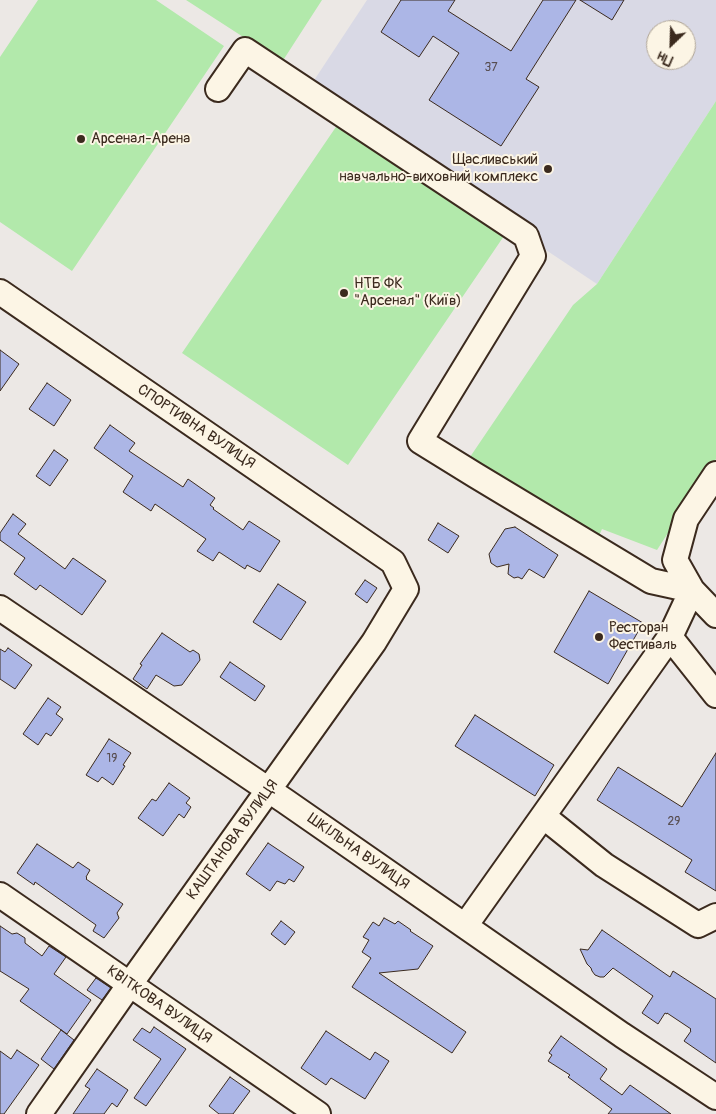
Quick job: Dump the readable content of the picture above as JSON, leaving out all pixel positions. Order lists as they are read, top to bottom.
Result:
{
  "streets": {
    "street": [
      "СПОРТИВНА ВУЛИЦЯ",
      "КАШТАНОВА ВУЛИЦЯ",
      "ШКІЛЬНА ВУЛИЦЯ",
      "КВІТКОВА ВУЛИЦЯ"
    ]
  },
  "crossings": [
    ["СПОРТИВНА ВУЛИЦЯ", "КАШТАНОВА ВУЛИЦЯ"],
    ["КАШТАНОВА ВУЛИЦЯ", "ШКІЛЬНА ВУЛИЦЯ"],
    ["КАШТАНОВА ВУЛИЦЯ", "КВІТКОВА ВУЛИЦЯ"]
  ],
  "places": [
    "Арсенал-Арена",
    "Щасливський навчально-виховний комплекс",
    "НТБ ФК \"Арсенал\" (Київ)",
    "Ресторан Фестиваль"
  ],
  "house_numbers": ["37", "19", "29"],
  "north": "bottom left"
}
